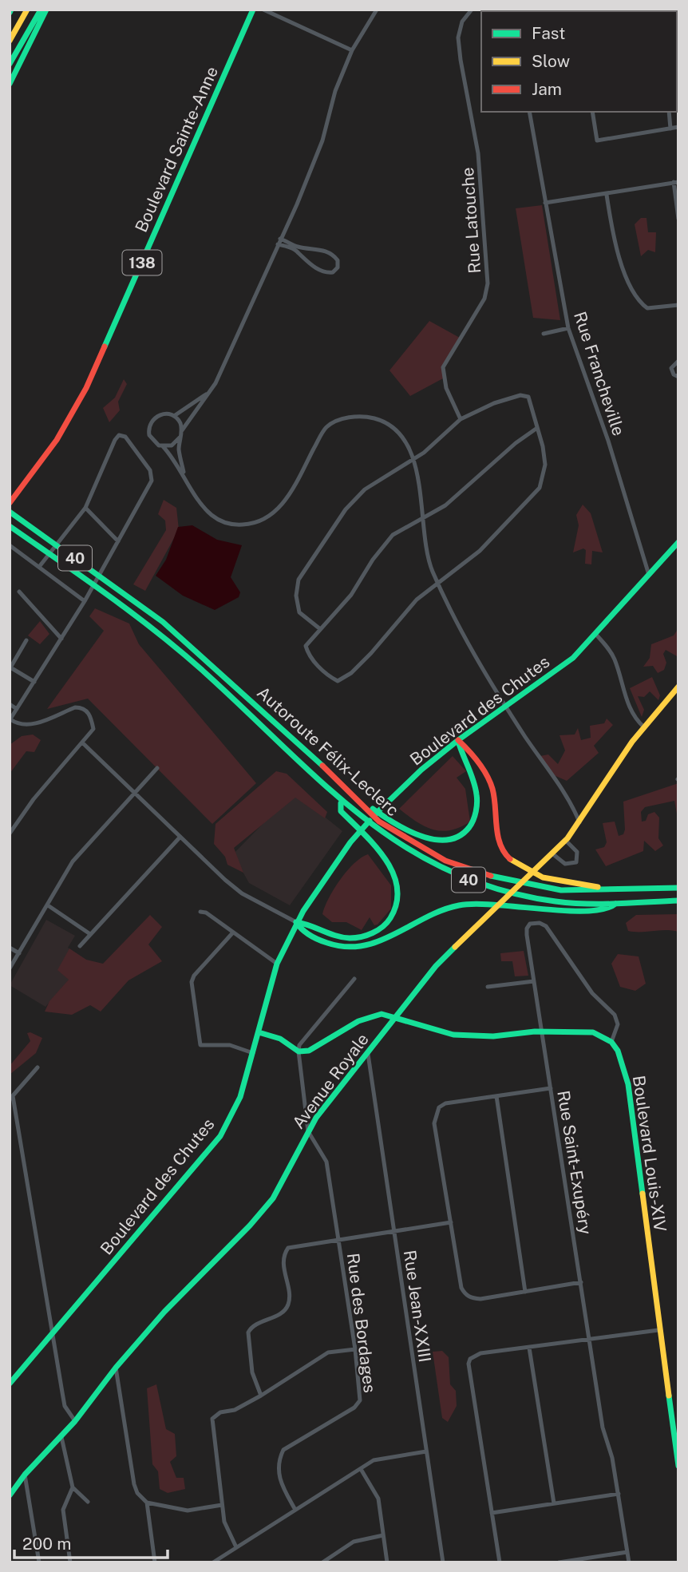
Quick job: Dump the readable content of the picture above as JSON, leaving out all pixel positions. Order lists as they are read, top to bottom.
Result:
{
  "streets": {
    "main road": [
      "Boulevard Sainte-Anne",
      "138",
      "40",
      "Boulevard des Chutes",
      "Autoroute Félix-Leclerc",
      "Avenue Royale",
      "Boulevard Louis-XIV"
    ],
    "street": [
      "Rue Latouche",
      "Rue Francheville",
      "Rue Saint-Exupéry",
      "Rue Jean-XXIII",
      "Rue des Bordages"
    ]
  },
  "crossings": [
    ["Rue Francheville", "Boulevard des Chutes"],
    ["Avenue Royale", "Rue Jean-XXIII"],
    ["Avenue Royale", "Rue des Bordages"],
    ["Boulevard Louis-XIV", "Rue Saint-Exupéry"]
  ],
  "legend": ["Fast", "Slow", "Jam"],
  "scale_bar": "200 m"
}
